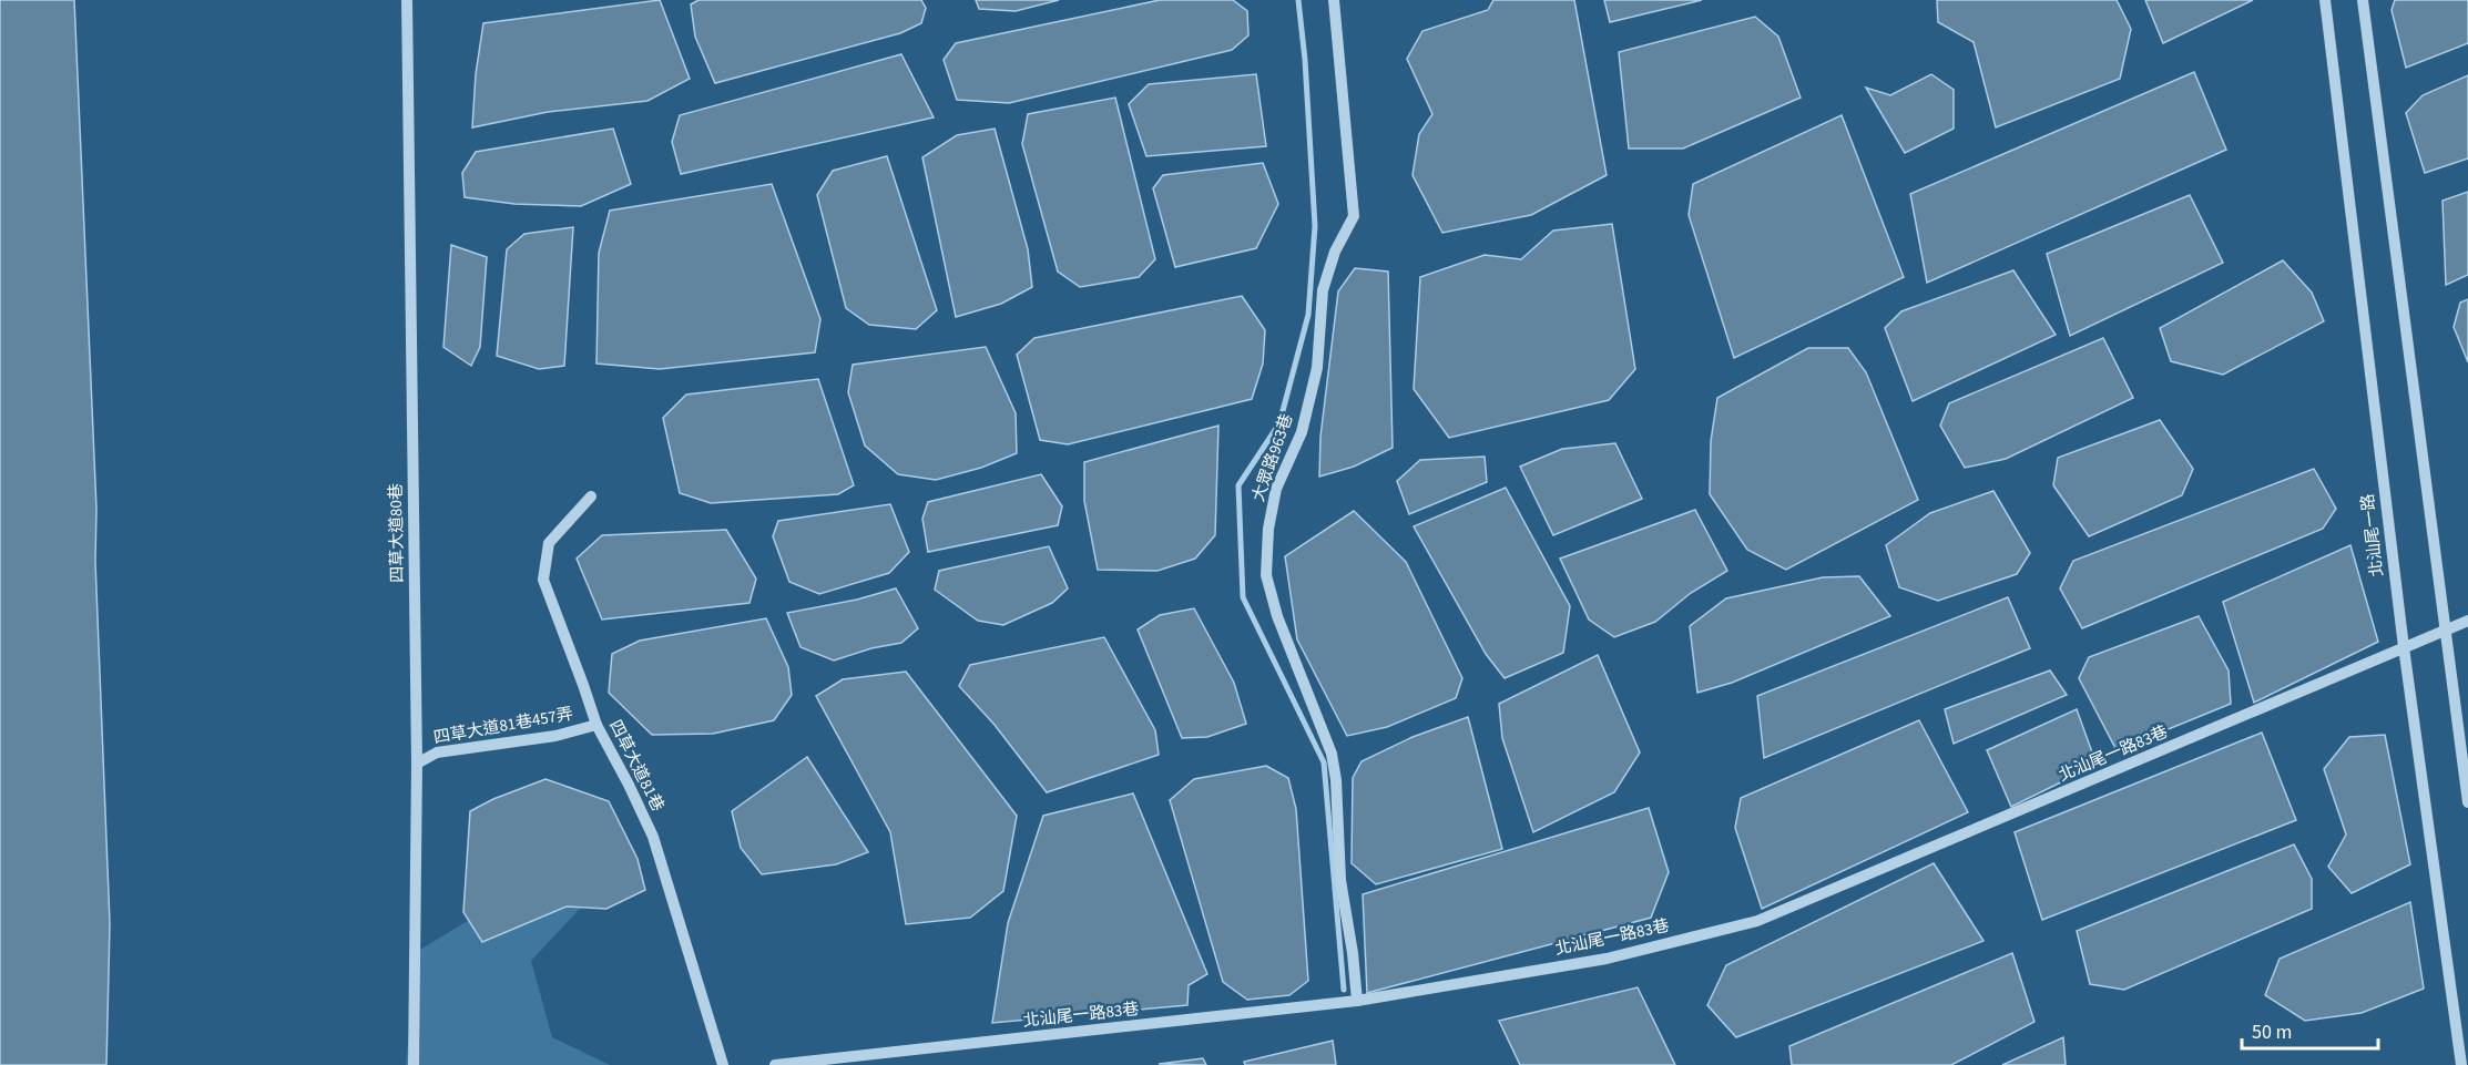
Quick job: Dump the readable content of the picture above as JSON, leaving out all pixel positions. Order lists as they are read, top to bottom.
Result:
{
  "streets": {
    "street": [
      "大眾路963巷",
      "四草大道80巷",
      "北汕尾一路",
      "四草大道81巷457弄",
      "北汕尾一路83巷",
      "四草大道81巷"
    ]
  },
  "crossings": [
    ["大眾路963巷", "北汕尾一路83巷"],
    ["四草大道80巷", "四草大道81巷457弄"],
    ["北汕尾一路", "北汕尾一路83巷"],
    ["四草大道81巷457弄", "四草大道81巷"]
  ],
  "scale_bar": "50 m"
}
